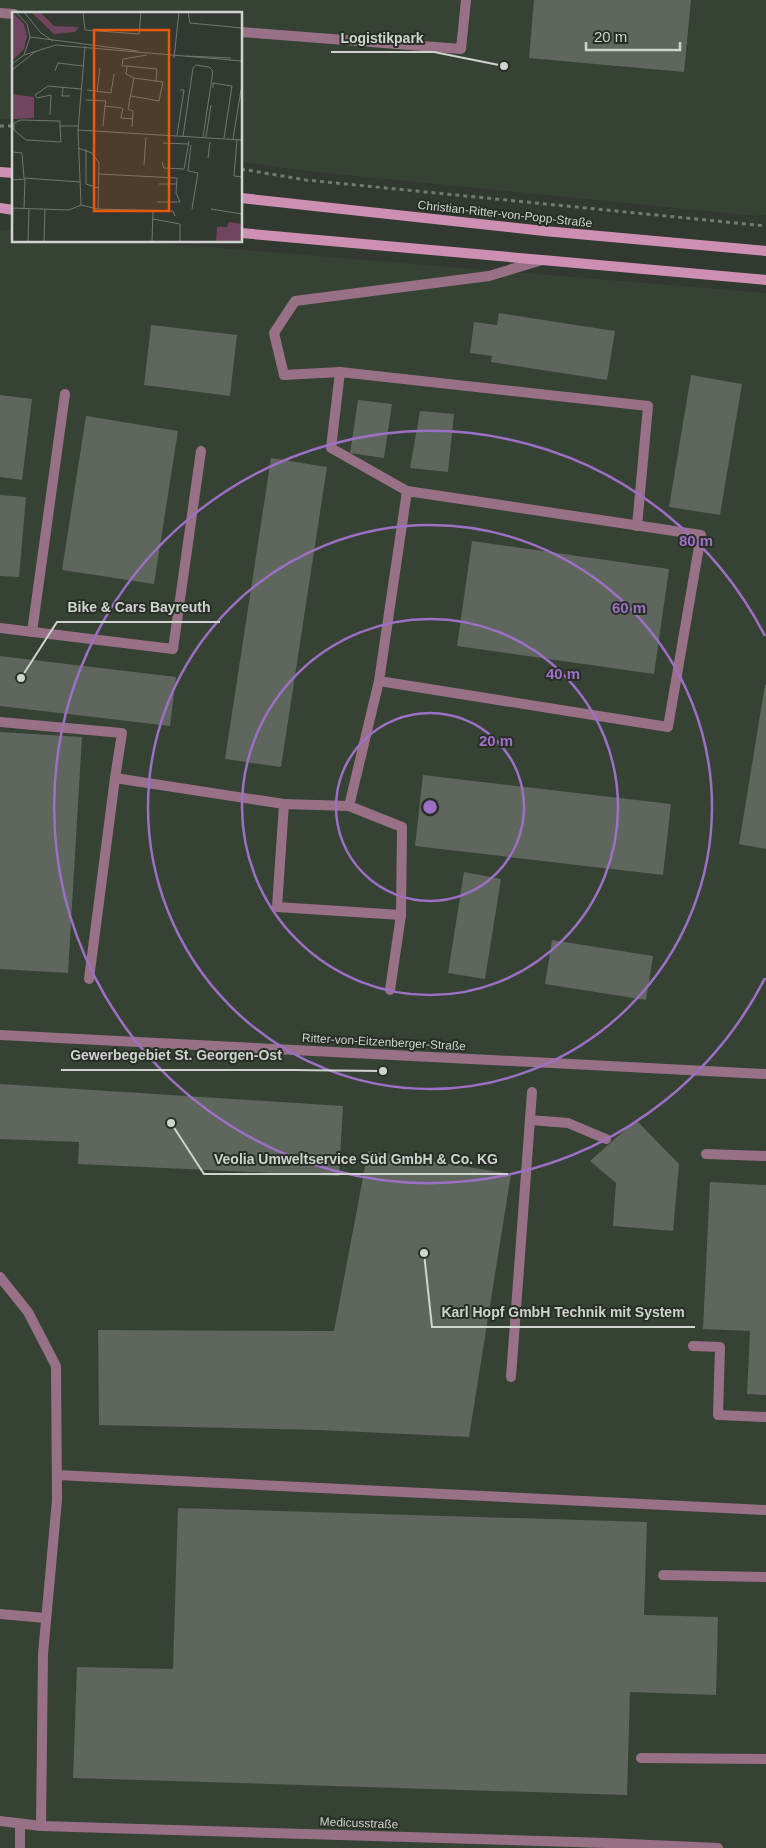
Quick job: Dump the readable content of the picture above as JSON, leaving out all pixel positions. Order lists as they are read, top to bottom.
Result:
{
  "streets": {
    "main road": ["Christian-Ritter-von-Popp-Straße"],
    "street": ["Ritter-von-Eitzenberger-Straße", "Medicusstraße"]
  },
  "places": [
    "Logistikpark",
    "Bike & Cars Bayreuth",
    "Gewerbegebiet St. Georgen-Ost",
    "Veolia Umweltservice Süd GmbH & Co. KG",
    "Karl Hopf GmbH Technik mit System"
  ],
  "scale_bar": "20 m",
  "rings": [
    "80 m",
    "60 m",
    "40 m",
    "20 m"
  ]
}
